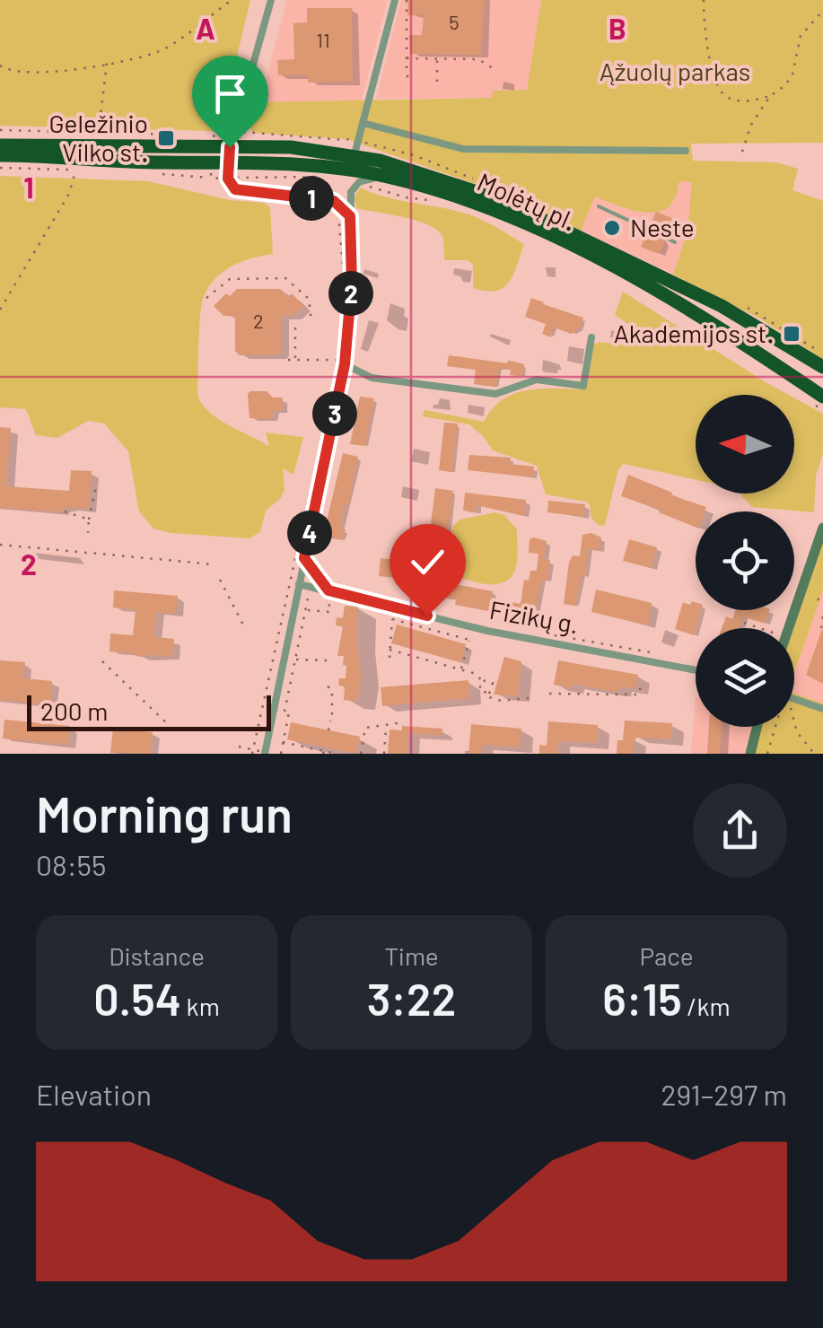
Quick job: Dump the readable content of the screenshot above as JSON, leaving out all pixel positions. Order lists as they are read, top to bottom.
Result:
{
  "streets": {
    "highway": ["Molėtų pl."],
    "street": ["Fizikų g."]
  },
  "parks": ["Ąžuolų parkas"],
  "places": {
    "transit": ["Geležinio Vilko st.", "Akademijos st."],
    "other": ["Neste"]
  },
  "house_numbers": ["5", "11", "2"],
  "scale_bar": "200 m",
  "north": "left",
  "page": {
    "pins": [
      "1",
      "2",
      "3",
      "4"
    ],
    "scale": "200 m",
    "heading": ["Morning run", "08:55"],
    "stats": [
      ["Distance", "0.54 km"],
      ["Time", "3:22"],
      ["Pace", "6:15 /km"]
    ],
    "chart": ["Elevation", "291–297 m"]
  },
  "grid": {
    "columns": ["A", "B"],
    "rows": ["1", "2"]
  }
}
